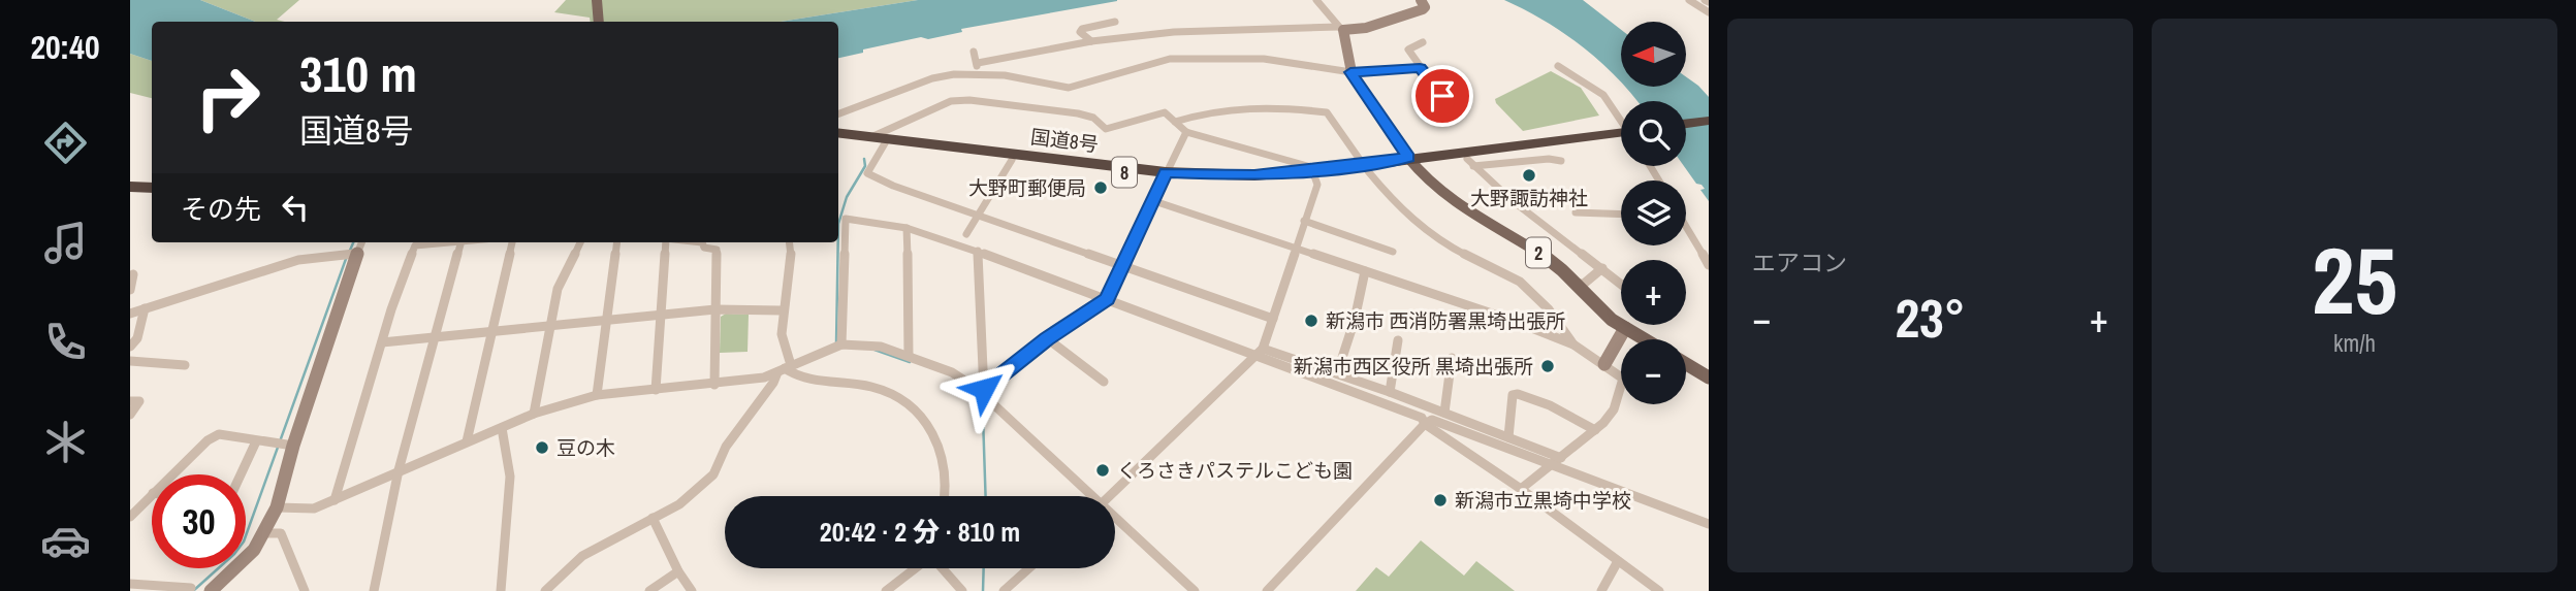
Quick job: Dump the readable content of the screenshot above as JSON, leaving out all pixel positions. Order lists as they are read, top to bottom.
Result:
{
  "streets": {
    "highway": ["国道8号", "8"],
    "main road": ["2"]
  },
  "crossings": [
    ["国道8号", "2"]
  ],
  "places": [
    "大野諏訪神社",
    "大野町郵便局",
    "新潟市 西消防署黒埼出張所",
    "新潟市西区役所 黒埼出張所",
    "豆の木",
    "くろさきパステルこども園",
    "新潟市立黒埼中学校"
  ],
  "north": "left",
  "page": {
    "tabs": "20:40",
    "tile": [
      "エアコン",
      ["25", "km/h"]
    ],
    "map_buttons": ["+", "−"],
    "turn": ["310 m", "国道8号"],
    "then": "その先",
    "heat": ["−", "23°", "+"],
    "limit": "30",
    "trip": "20:42 · 2 分 · 810 m"
  }
}
